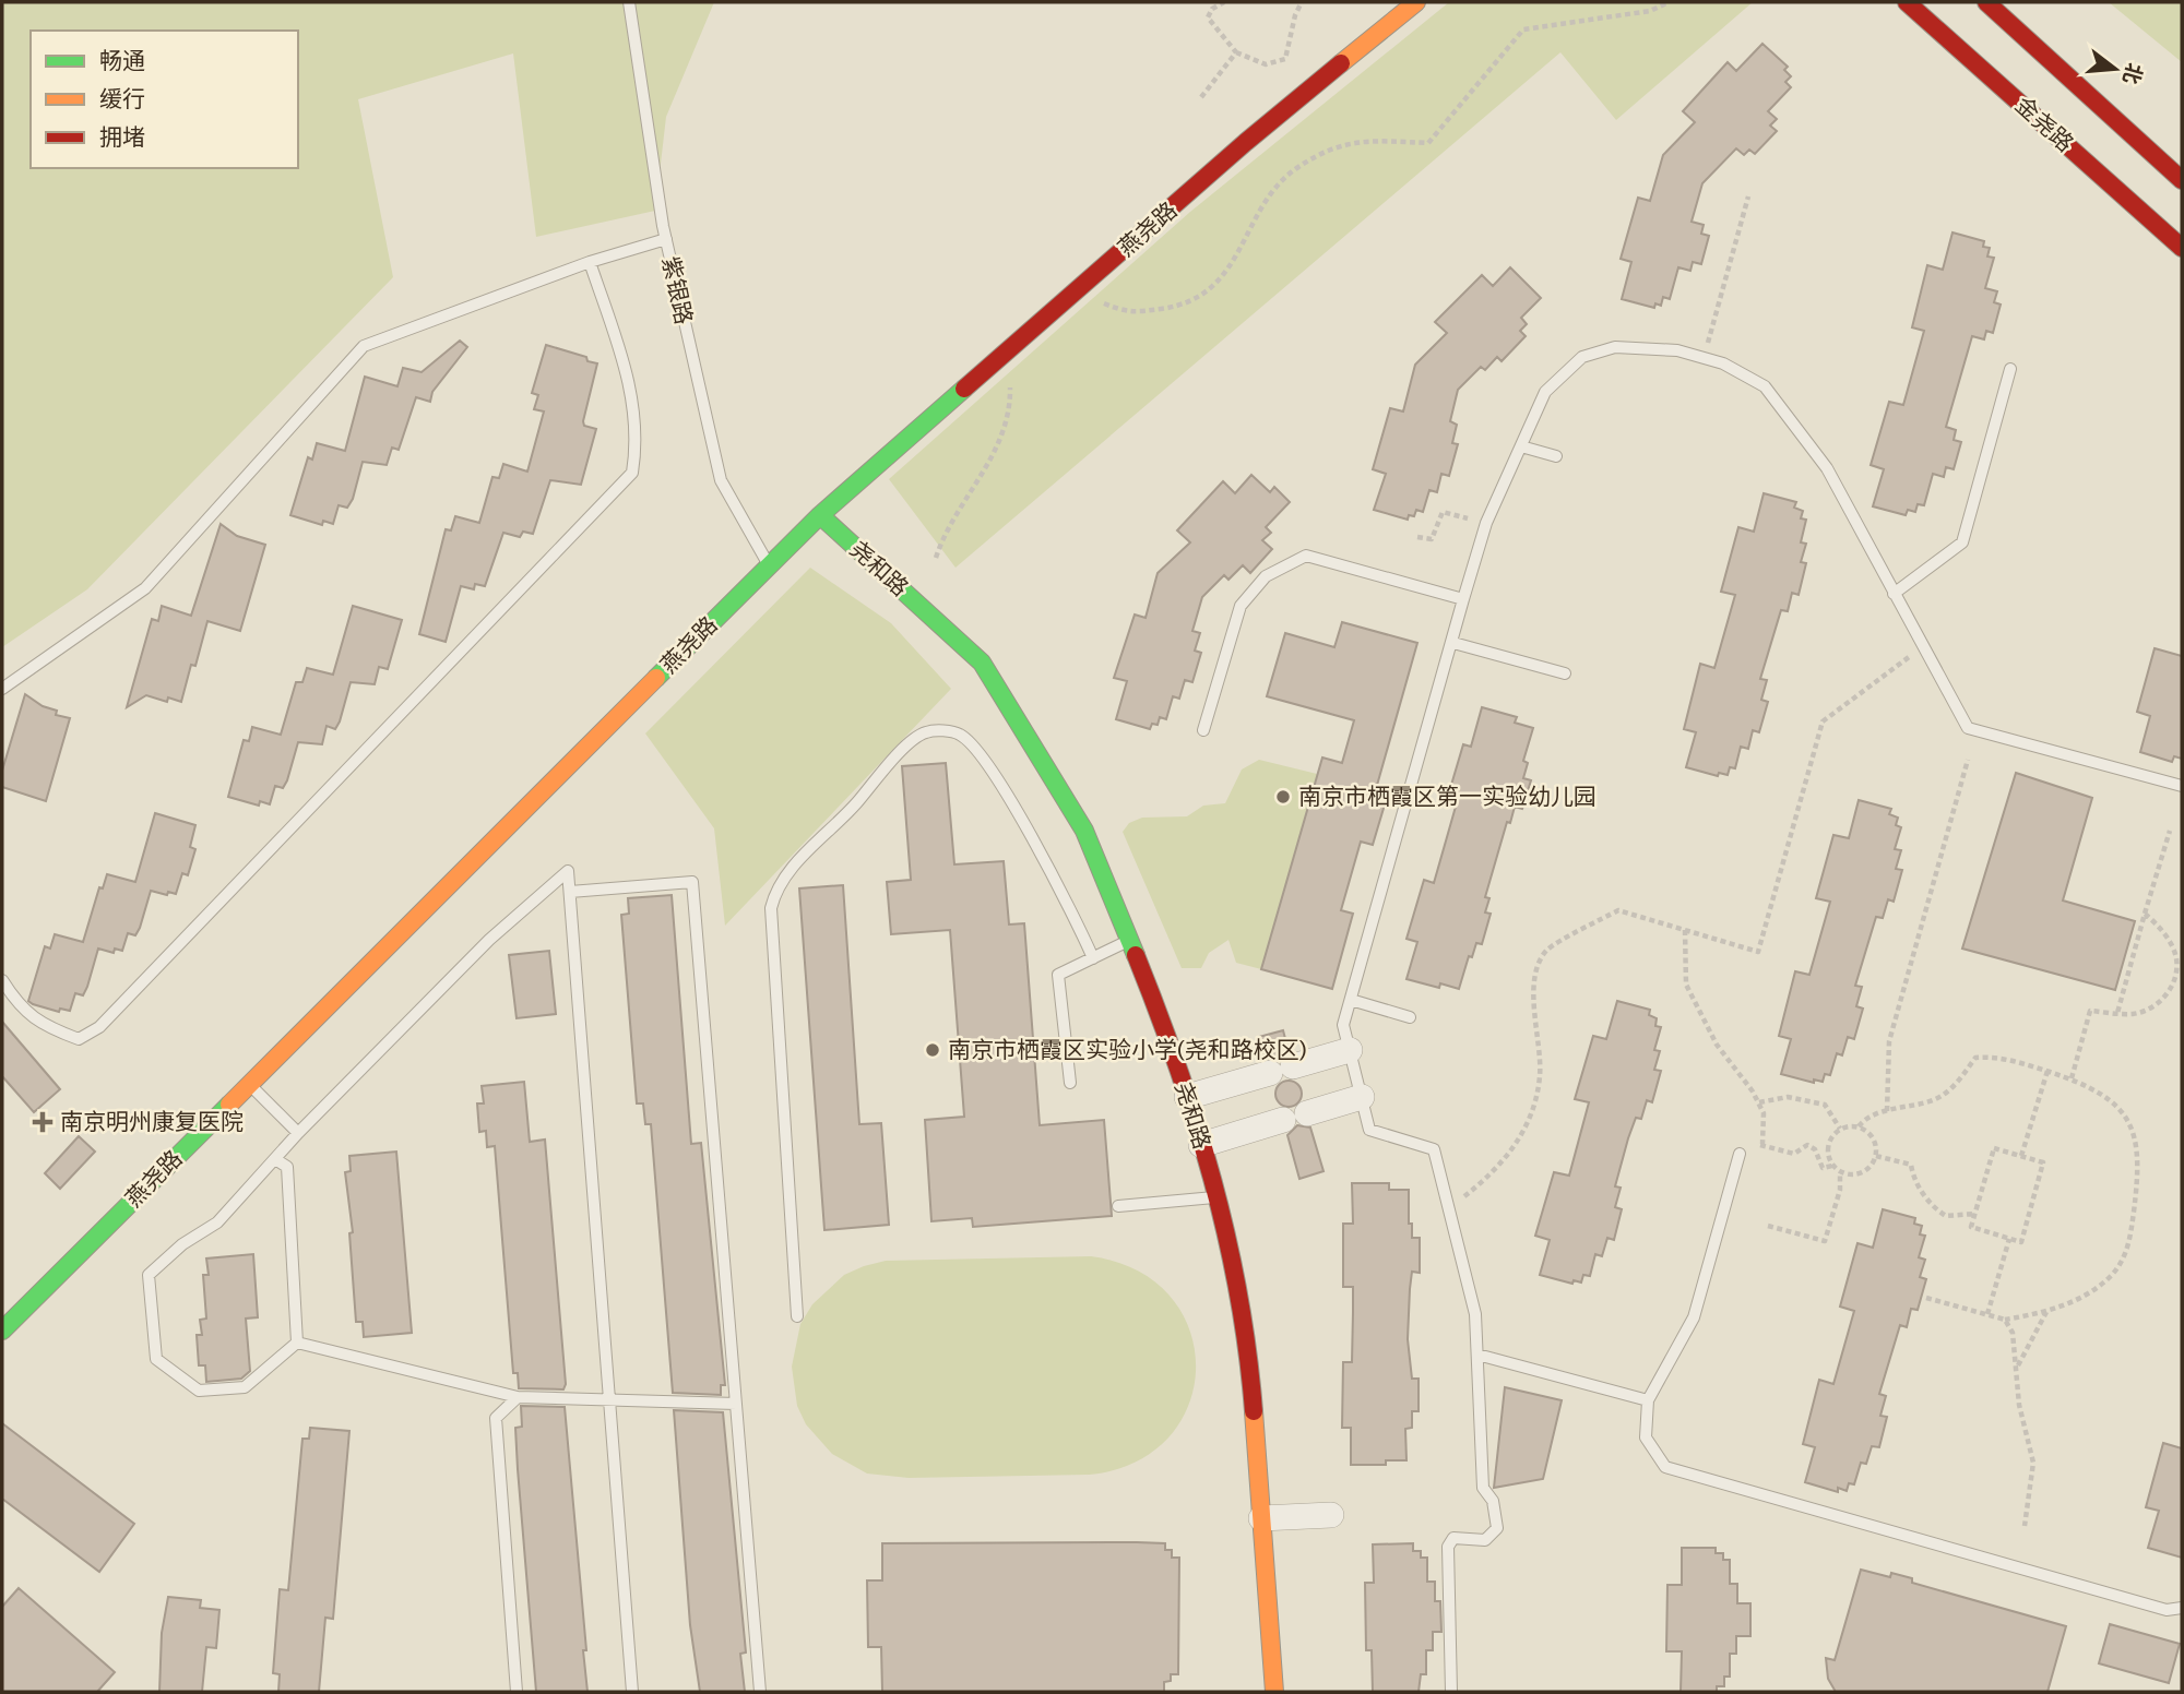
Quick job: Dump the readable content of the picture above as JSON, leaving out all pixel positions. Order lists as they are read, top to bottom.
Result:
{
  "streets": {
    "main road": ["金尧路", "燕尧路", "尧和路"],
    "lane": ["紫银路"]
  },
  "crossings": [
    ["燕尧路", "紫银路"],
    ["燕尧路", "尧和路"]
  ],
  "places": {
    "other": ["南京市栖霞区第一实验幼儿园", "南京市栖霞区实验小学(尧和路校区)"],
    "health": ["南京明州康复医院"]
  },
  "legend": ["畅通", "缓行", "拥堵"],
  "north": "right"
}
